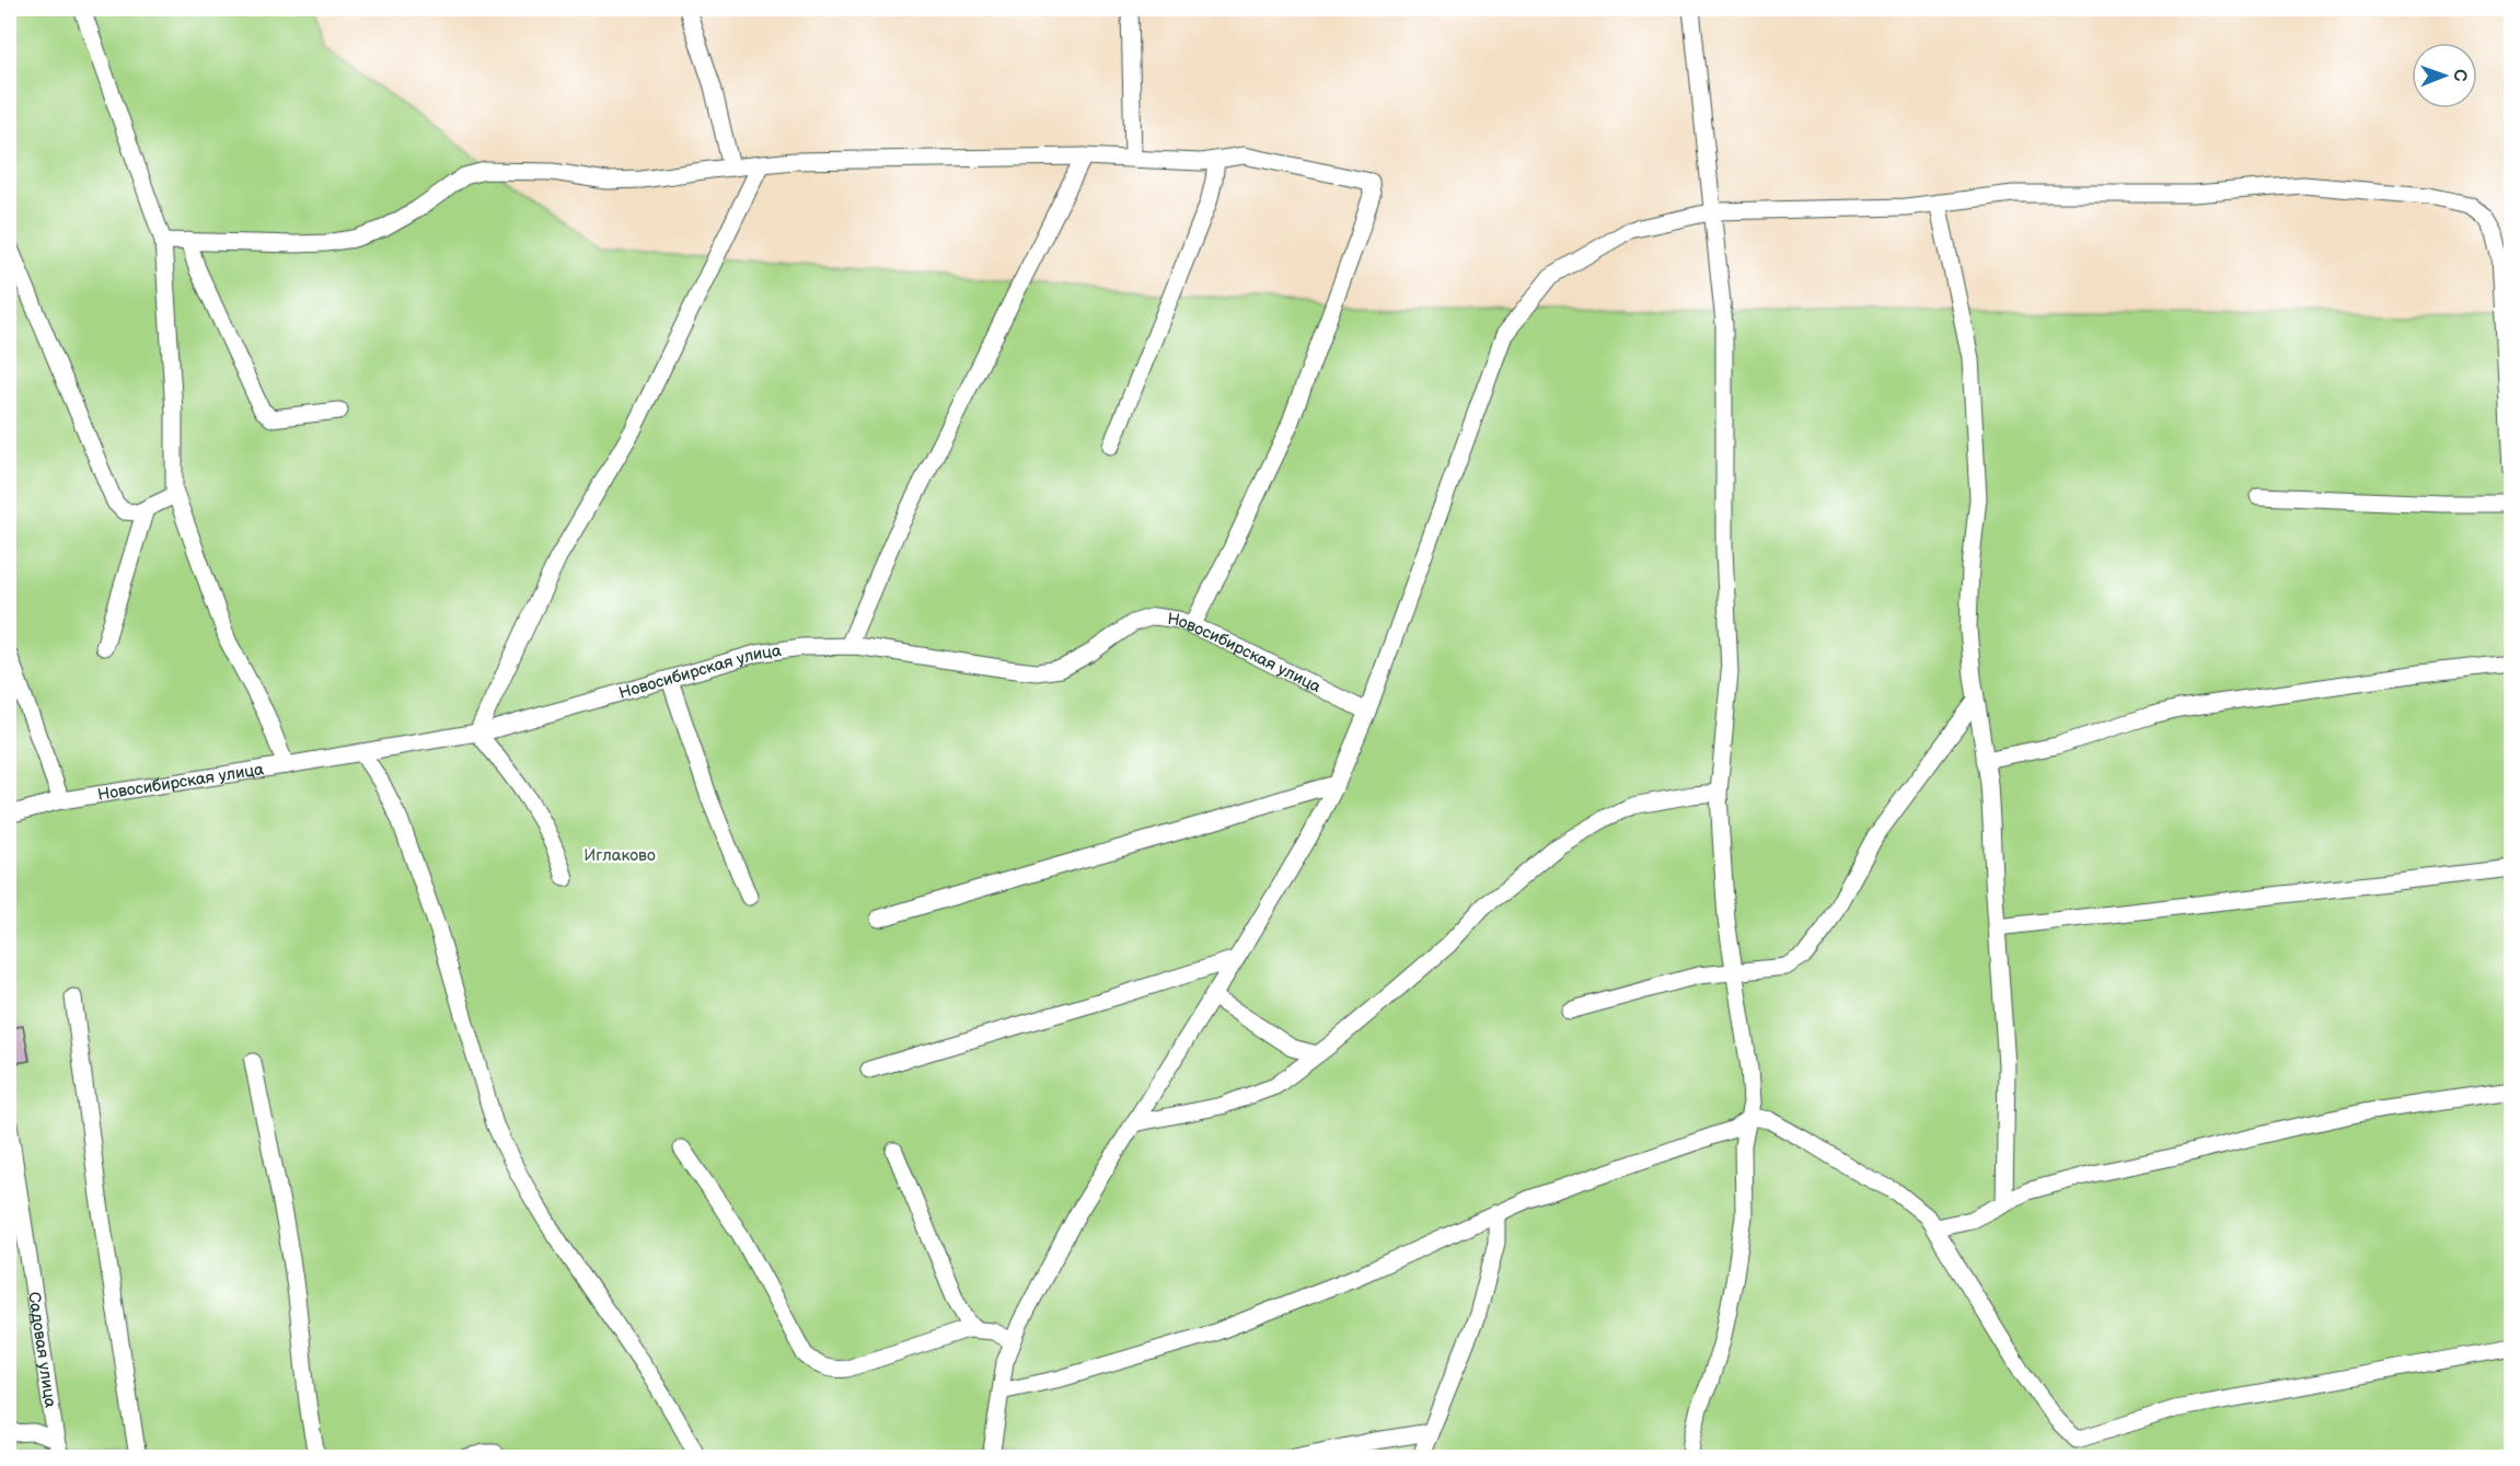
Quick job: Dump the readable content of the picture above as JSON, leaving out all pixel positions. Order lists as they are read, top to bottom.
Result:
{
  "streets": {
    "street": ["Новосибирская улица", "Садовая улица"]
  },
  "parks": ["Иглаково"],
  "north": "right"
}
